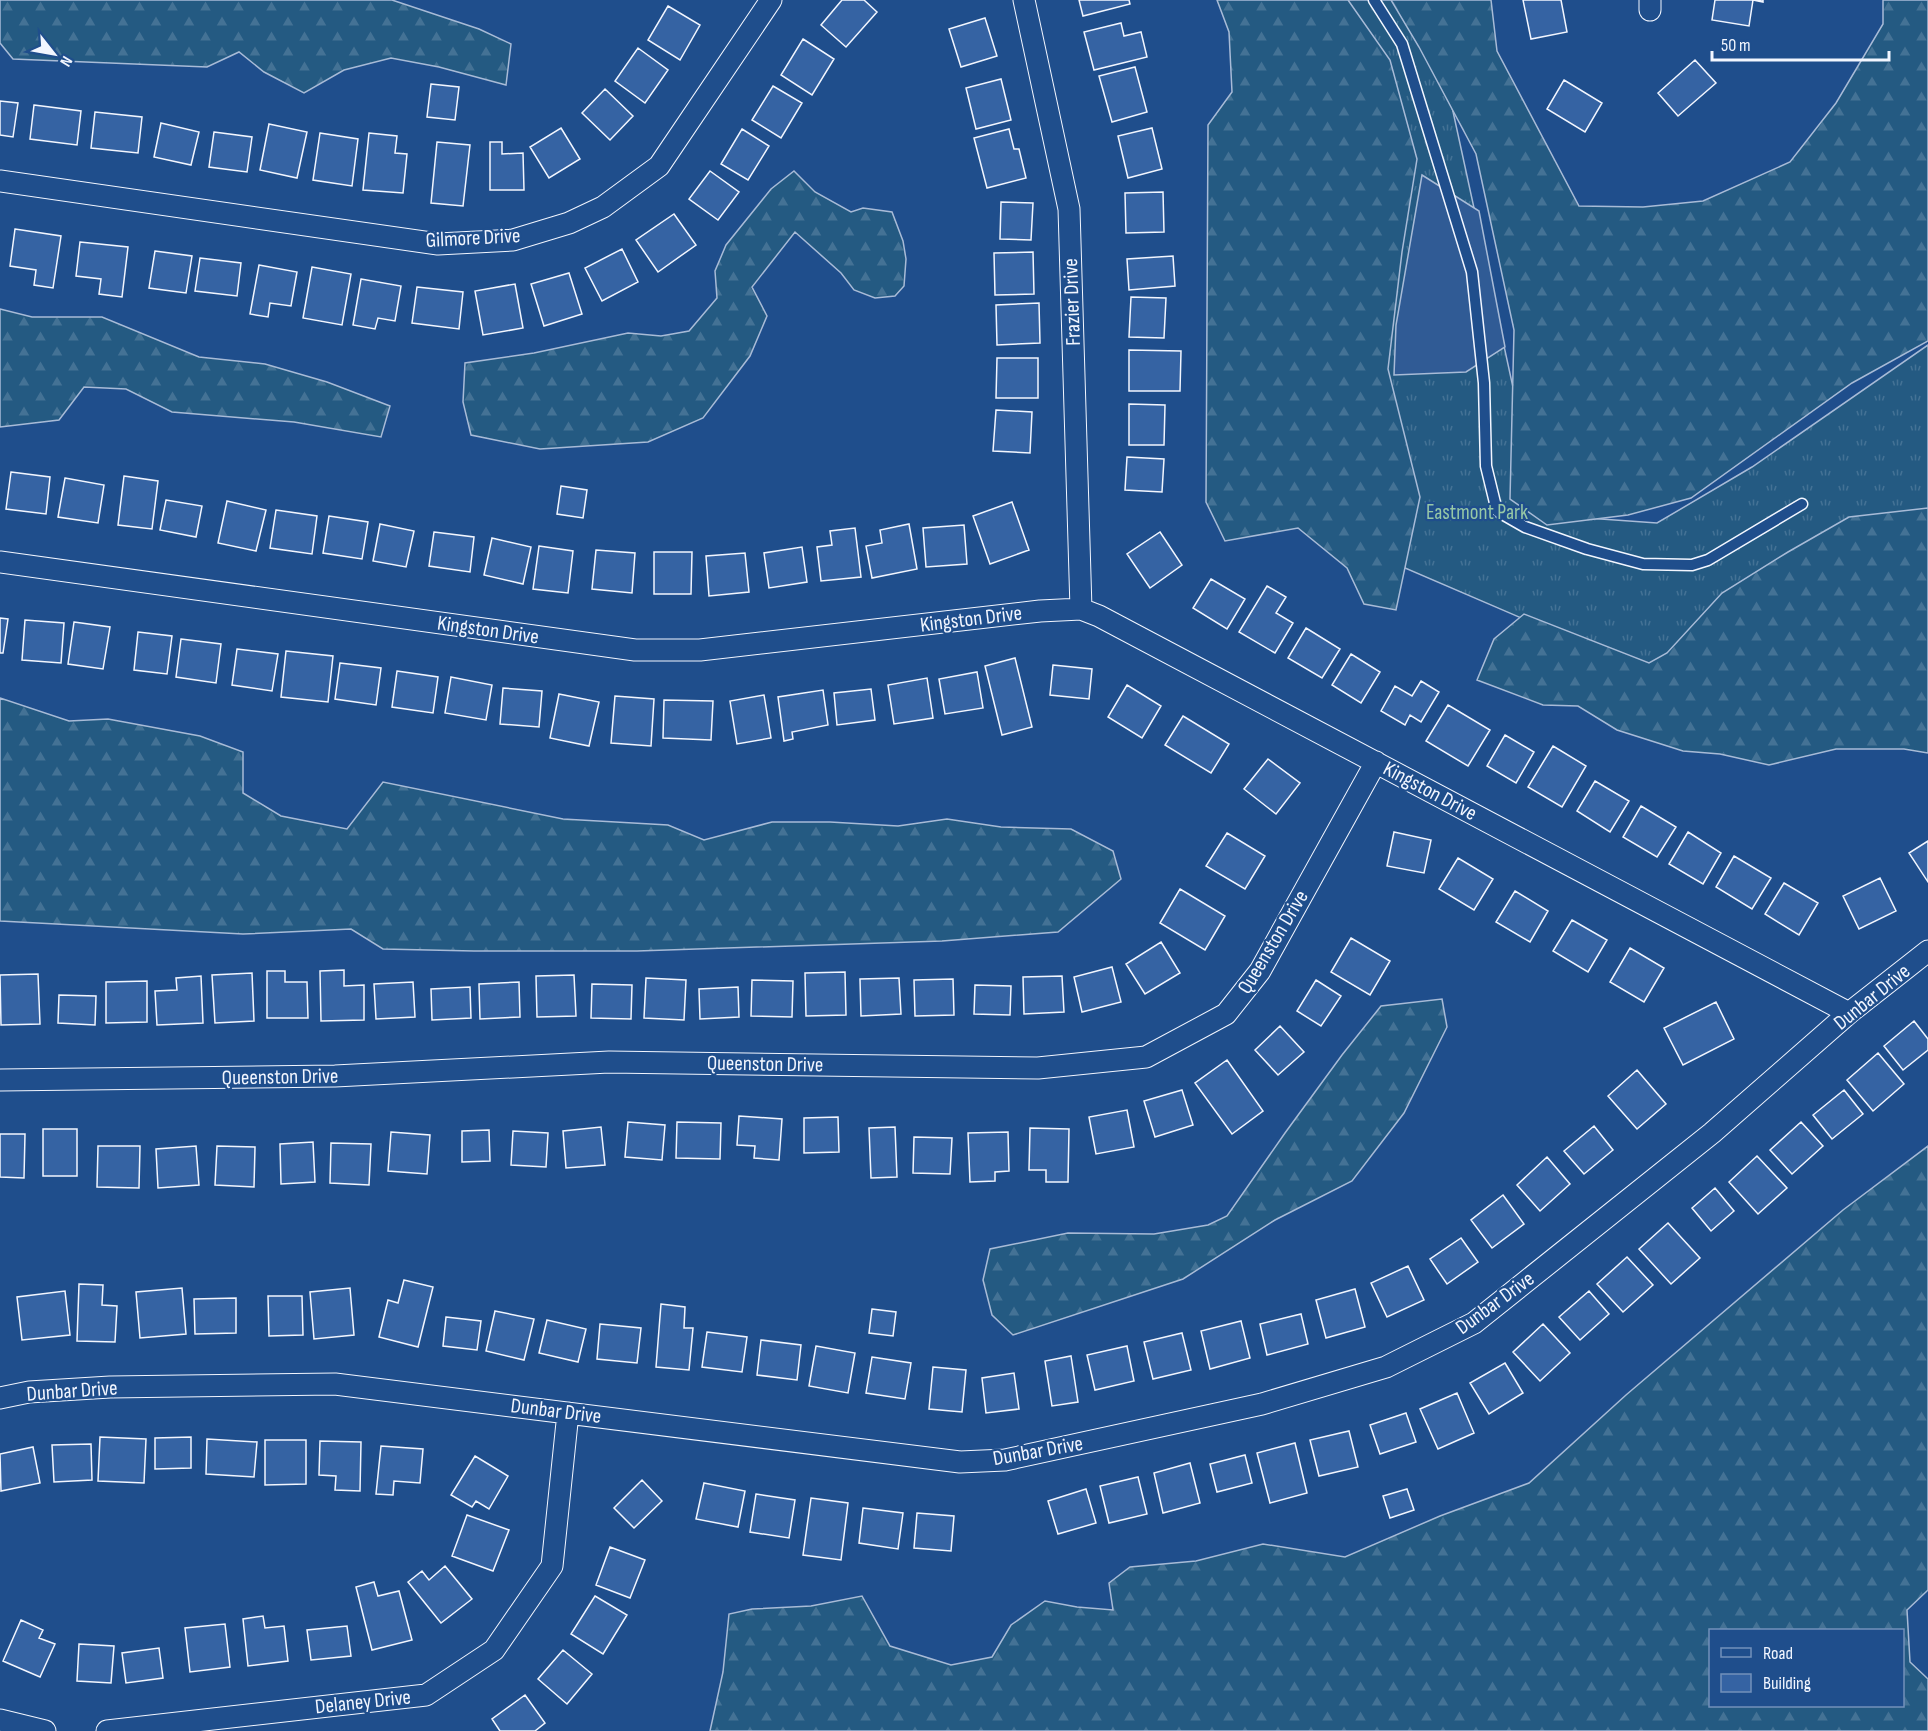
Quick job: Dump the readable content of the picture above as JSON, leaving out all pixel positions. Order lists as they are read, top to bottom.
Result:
{
  "streets": {
    "street": [
      "Gilmore Drive",
      "Frazier Drive",
      "Kingston Drive",
      "Queenston Drive",
      "Dunbar Drive",
      "Delaney Drive"
    ]
  },
  "crossings": [
    ["Frazier Drive", "Kingston Drive"],
    ["Kingston Drive", "Queenston Drive"],
    ["Kingston Drive", "Dunbar Drive"],
    ["Dunbar Drive", "Delaney Drive"]
  ],
  "parks": ["Eastmont Park"],
  "legend": ["Road", "Building"],
  "scale_bar": "50 m",
  "north": "bottom right"
}
